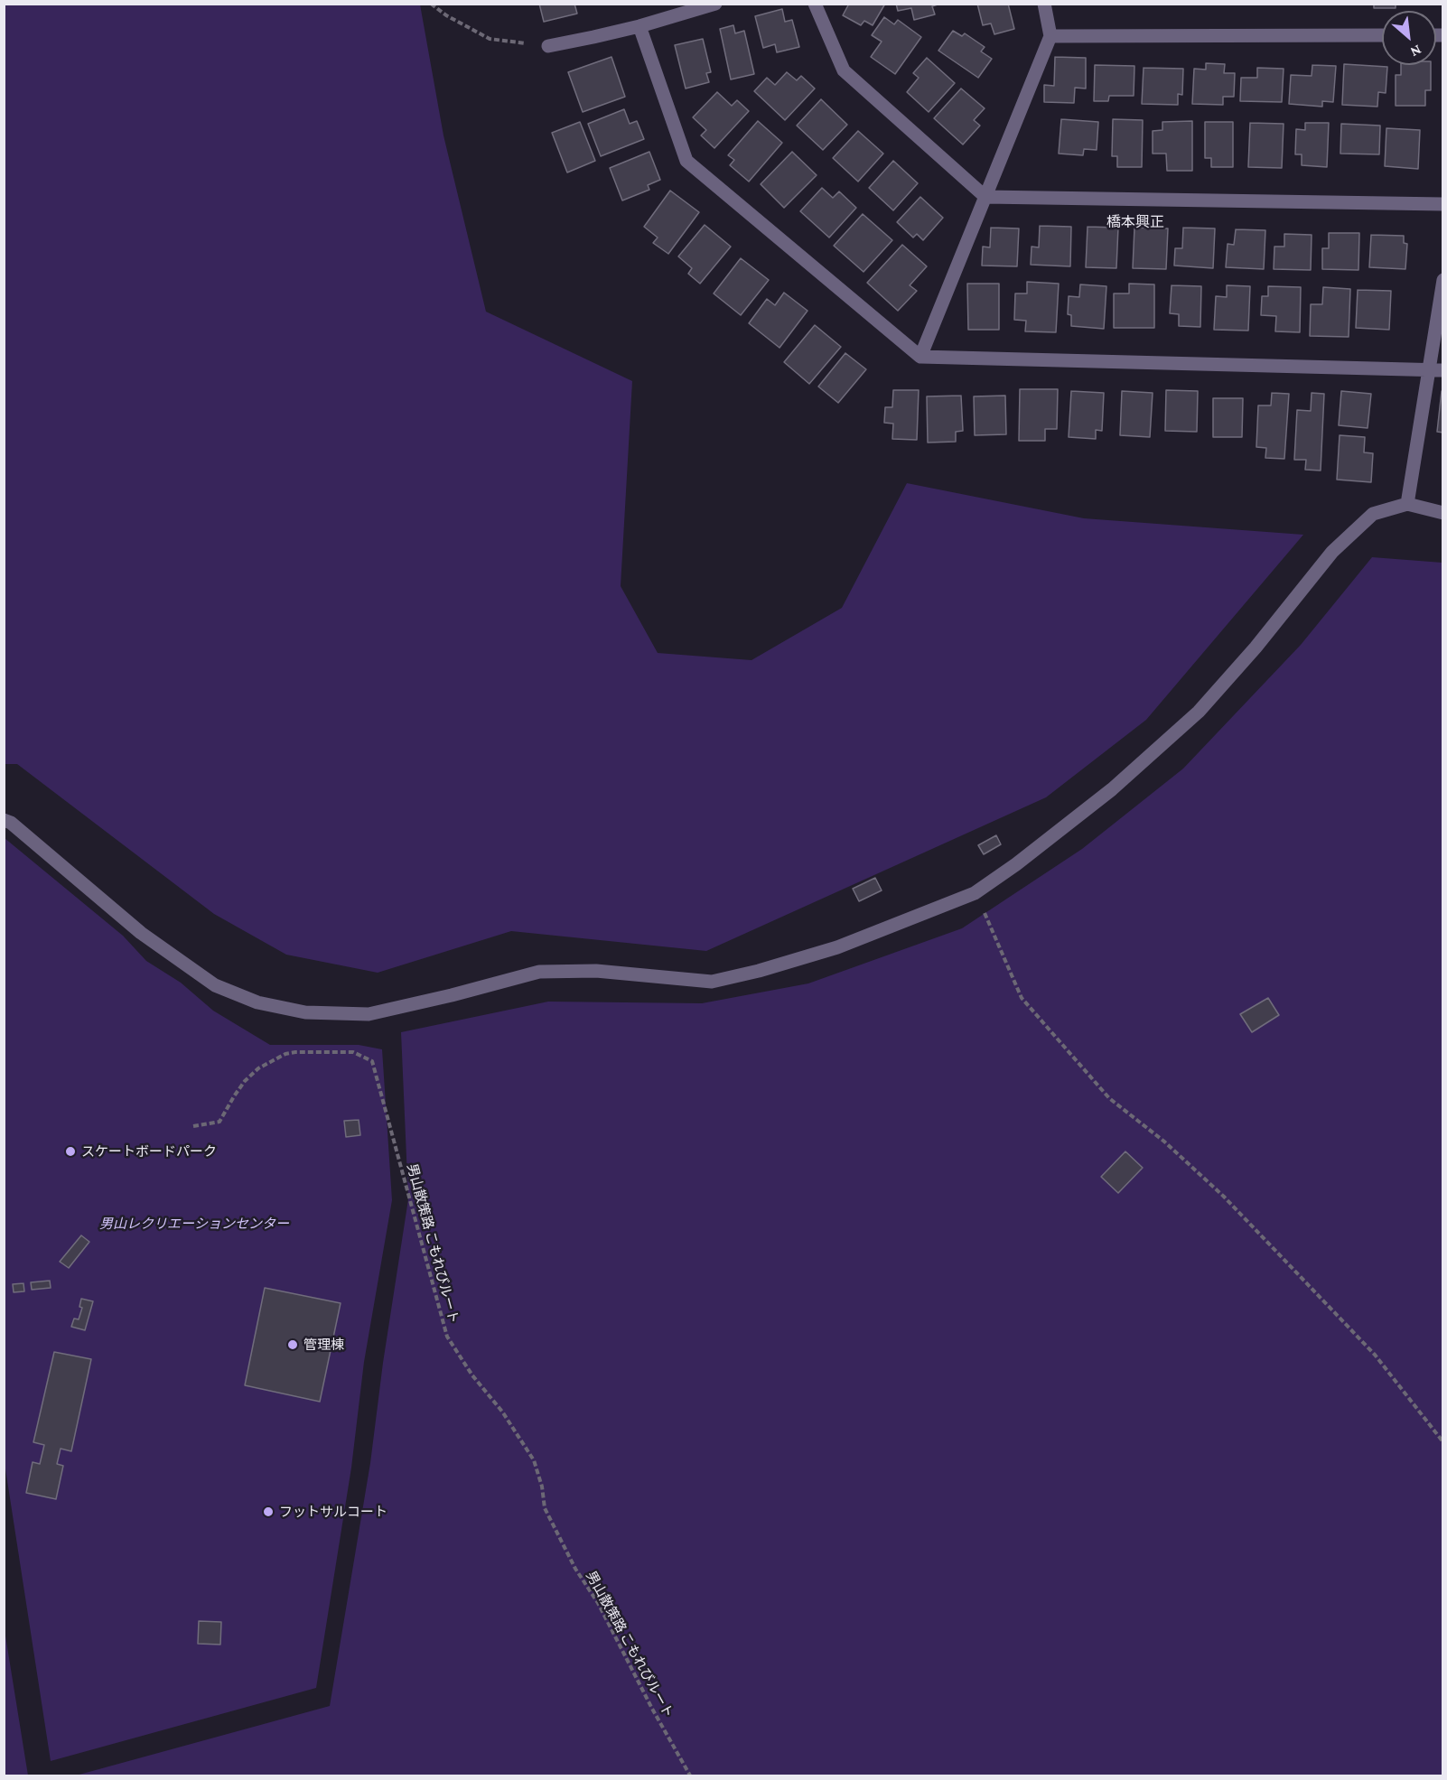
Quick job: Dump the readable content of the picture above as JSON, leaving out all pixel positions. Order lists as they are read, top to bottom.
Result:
{
  "streets": {
    "path": ["男山散策路 こもれびルート"]
  },
  "districts": ["橋本興正"],
  "parks": ["男山レクリエーションセンター"],
  "places": ["スケートボードパーク", "管理棟", "フットサルコート"],
  "north": "bottom right"
}
